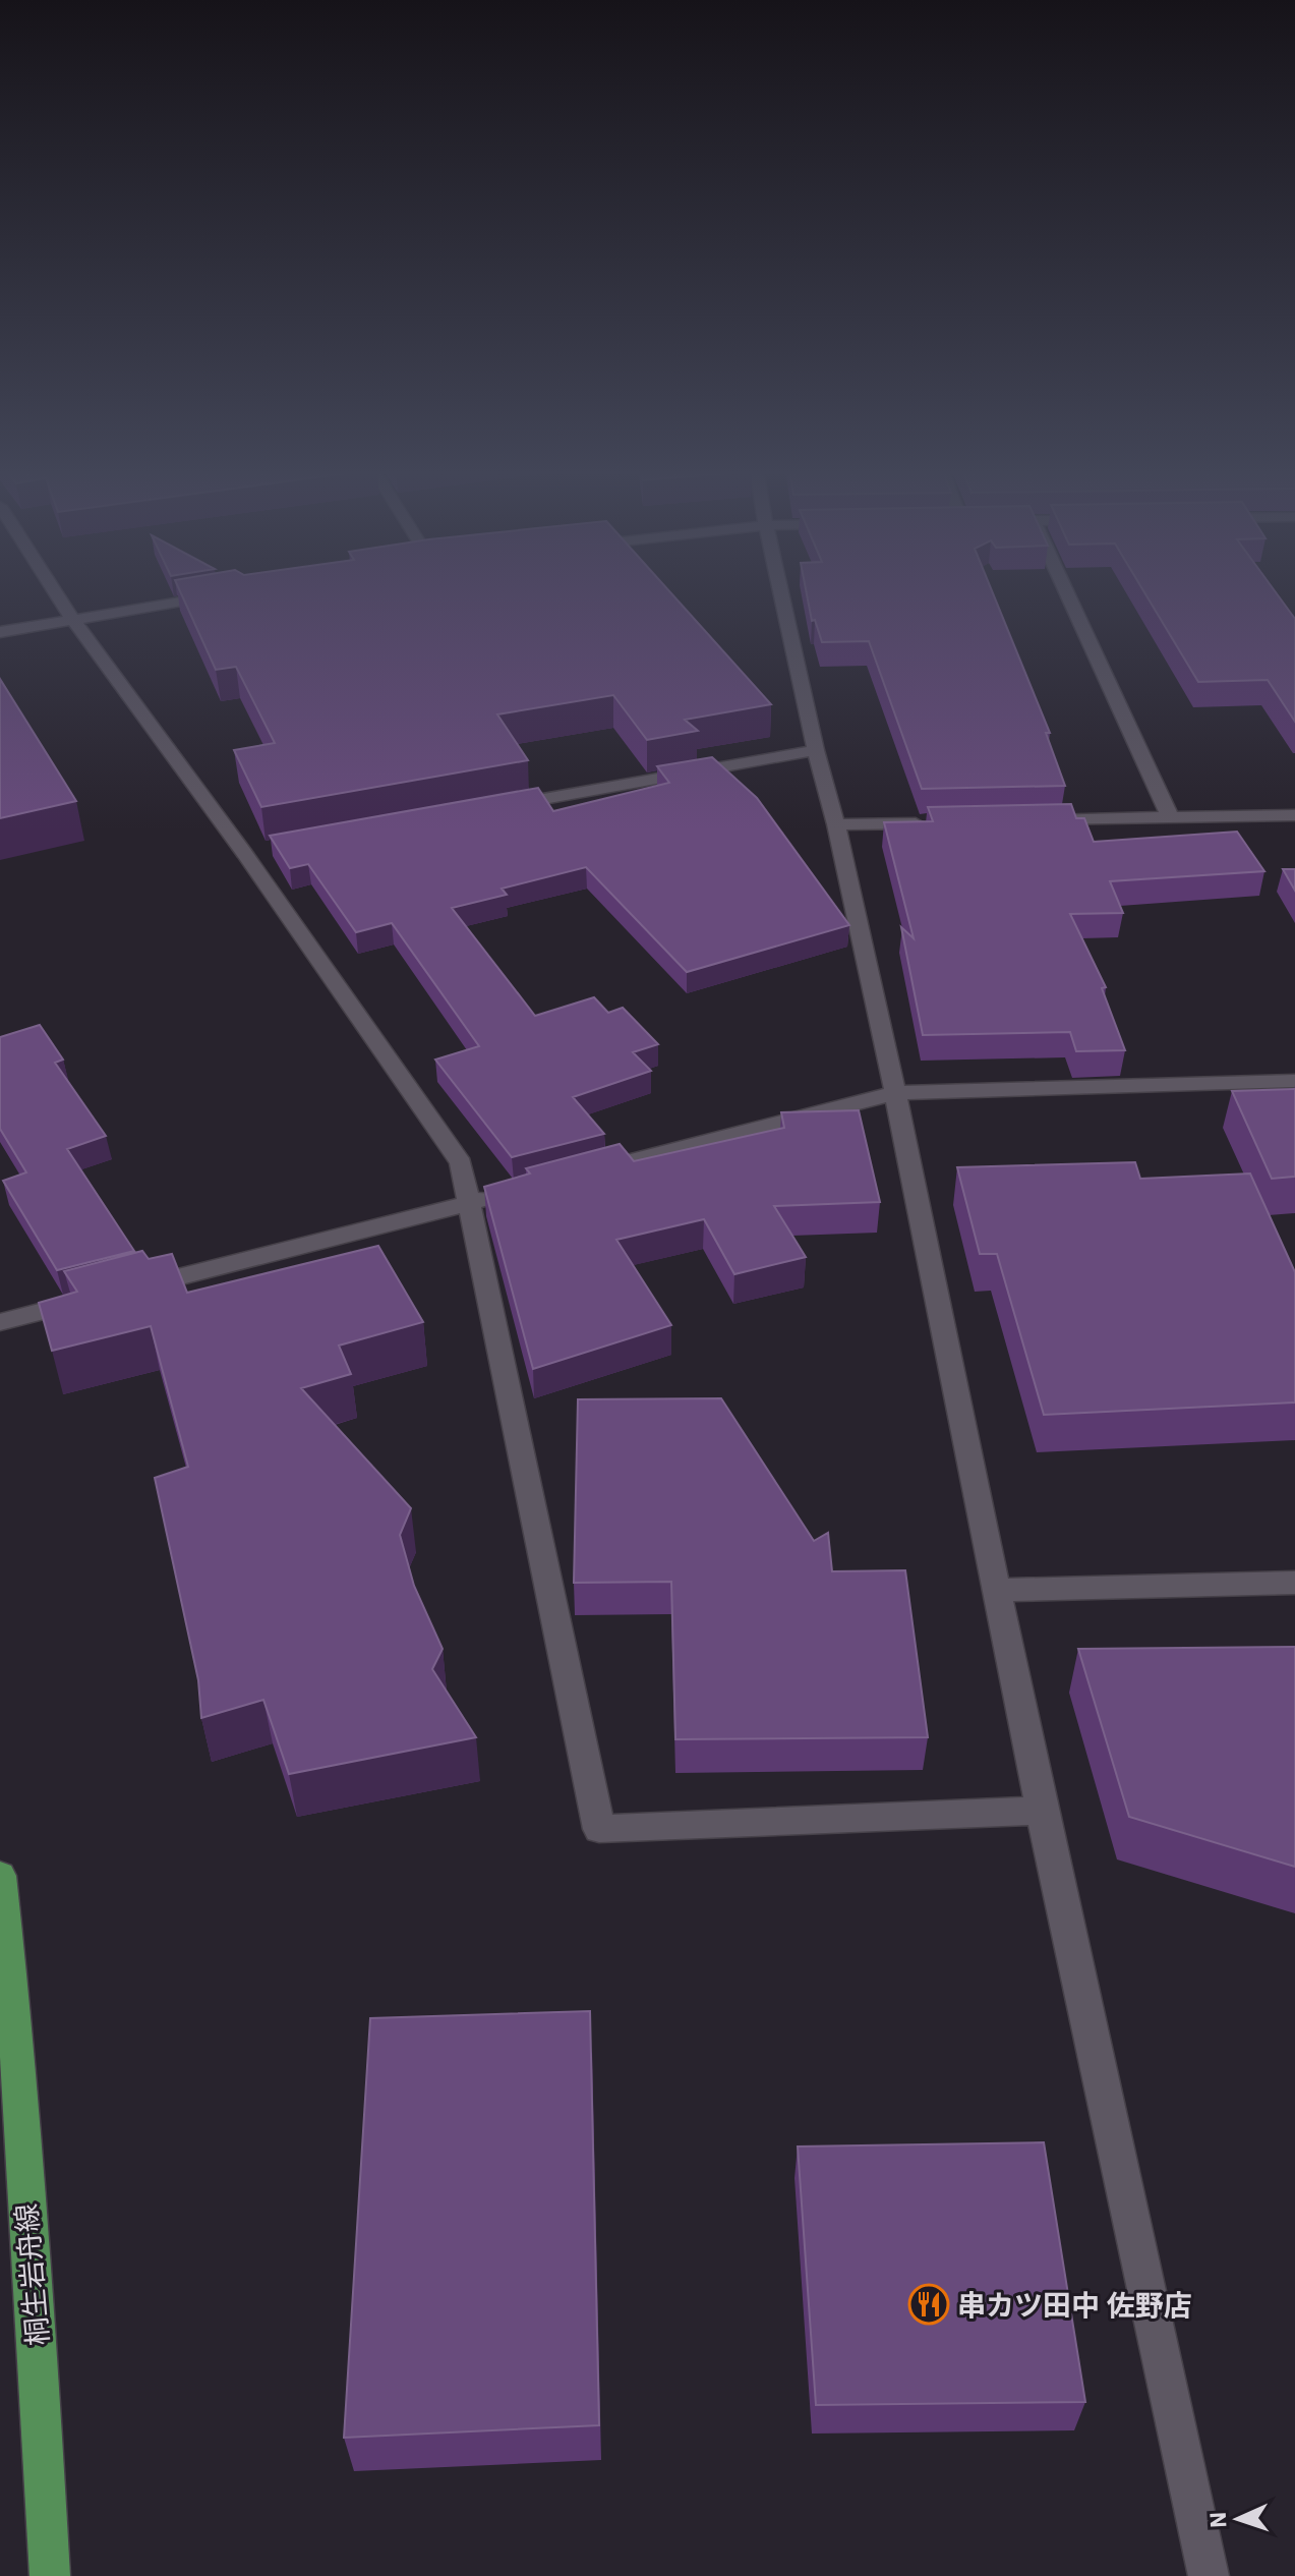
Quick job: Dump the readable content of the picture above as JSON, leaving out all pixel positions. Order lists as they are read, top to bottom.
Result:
{
  "streets": {
    "main road": ["桐生岩舟線"]
  },
  "places": {
    "restaurant": ["串カツ田中 佐野店"]
  },
  "north": "left"
}
